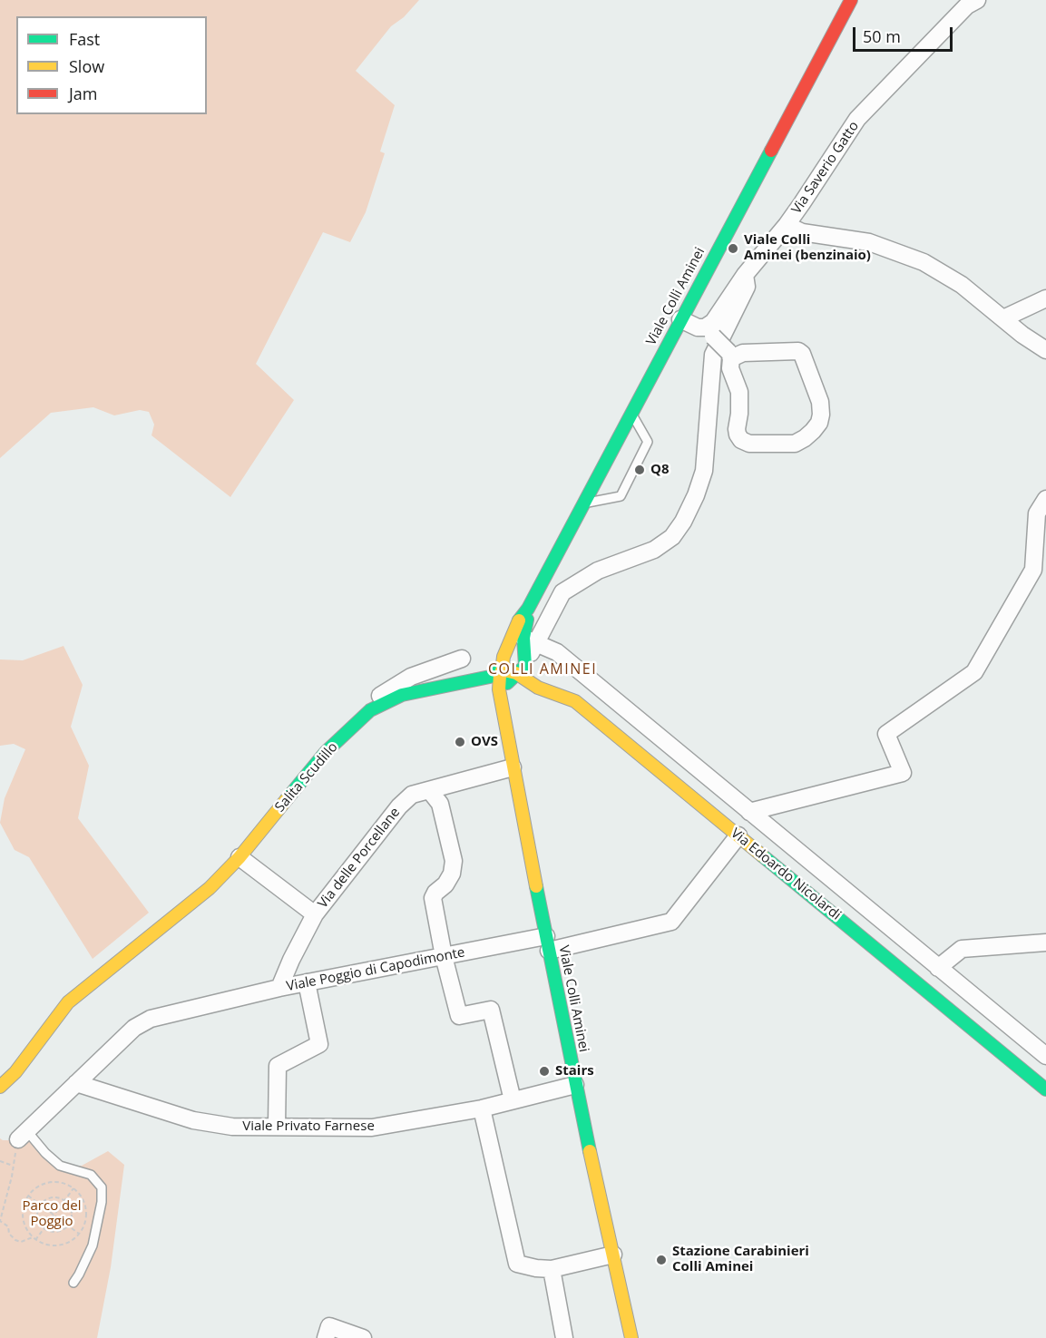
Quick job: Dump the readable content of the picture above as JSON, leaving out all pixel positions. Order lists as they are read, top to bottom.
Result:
{
  "streets": {
    "main road": ["Viale Colli Aminei", "Salita Scudillo", "Via Edoardo Nicolardi"],
    "street": [
      "Via Saverio Gatto",
      "Via delle Porcellane",
      "Viale Poggio di Capodimonte",
      "Viale Privato Farnese"
    ]
  },
  "crossings": [
    ["Viale Colli Aminei", "Salita Scudillo"],
    ["Viale Colli Aminei", "Via delle Porcellane"],
    ["Viale Colli Aminei", "Via Edoardo Nicolardi"],
    ["Viale Colli Aminei", "Viale Poggio di Capodimonte"],
    ["Viale Colli Aminei", "Viale Privato Farnese"],
    ["Via delle Porcellane", "Viale Poggio di Capodimonte"],
    ["Via Edoardo Nicolardi", "Viale Poggio di Capodimonte"]
  ],
  "districts": ["COLLI AMINEI"],
  "parks": ["Parco del Poggio"],
  "places": [
    "Viale Colli Aminei (benzinaio)",
    "Q8",
    "OVS",
    "Stairs",
    "Stazione Carabinieri Colli Aminei"
  ],
  "legend": ["Fast", "Slow", "Jam"],
  "scale_bar": "50 m"
}
